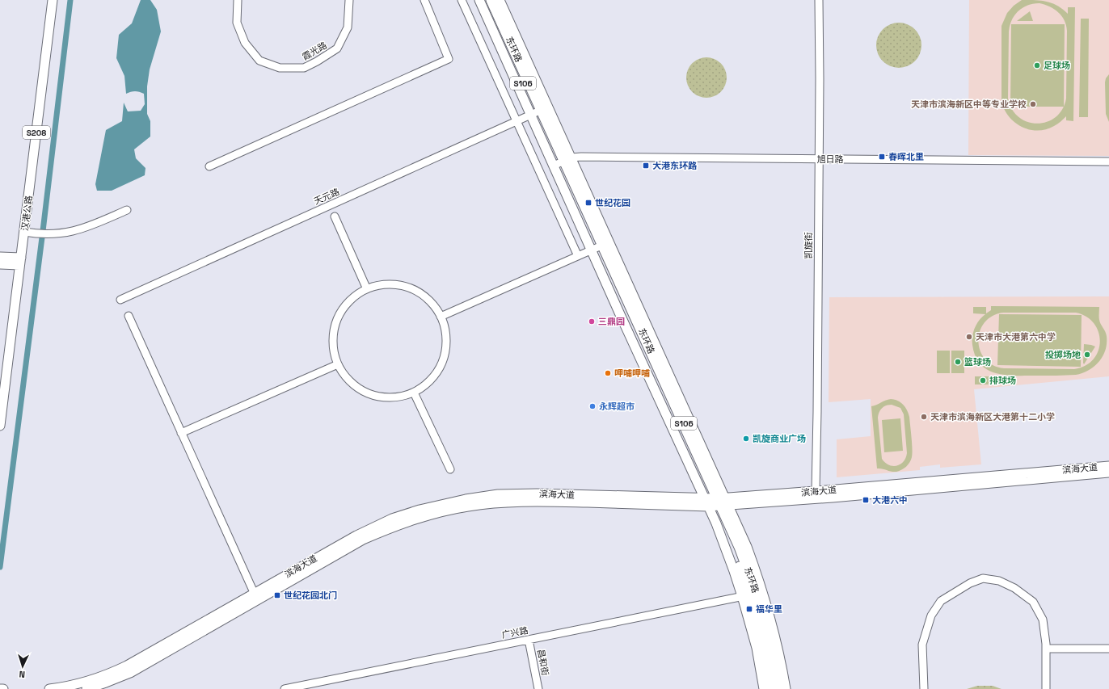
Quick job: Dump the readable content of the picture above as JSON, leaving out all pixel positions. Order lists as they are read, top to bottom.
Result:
{
  "streets": {
    "highway": ["东环路", "S106"],
    "main road": ["S208", "汉港公路", "滨海大道"],
    "street": [
      "霞光路",
      "旭日路",
      "天元路",
      "凯旋街",
      "广兴路",
      "昌和街"
    ]
  },
  "crossings": [
    ["东环路", "旭日路"],
    ["东环路", "天元路"],
    ["东环路", "滨海大道"],
    ["东环路", "广兴路"],
    ["旭日路", "凯旋街"],
    ["凯旋街", "滨海大道"],
    ["广兴路", "昌和街"]
  ],
  "places": {
    "other": [
      "足球场",
      "天津市滨海新区中等专业学校",
      "三鼎园",
      "天津市大港第六中学",
      "投掷场地",
      "篮球场",
      "呷哺呷哺",
      "排球场",
      "永辉超市",
      "天津市滨海新区大港第十二小学",
      "凯旋商业广场"
    ],
    "transit": [
      "春晖北里",
      "大港东环路",
      "世纪花园",
      "大港六中",
      "世纪花园北门",
      "福华里"
    ]
  },
  "north": "bottom"
}
